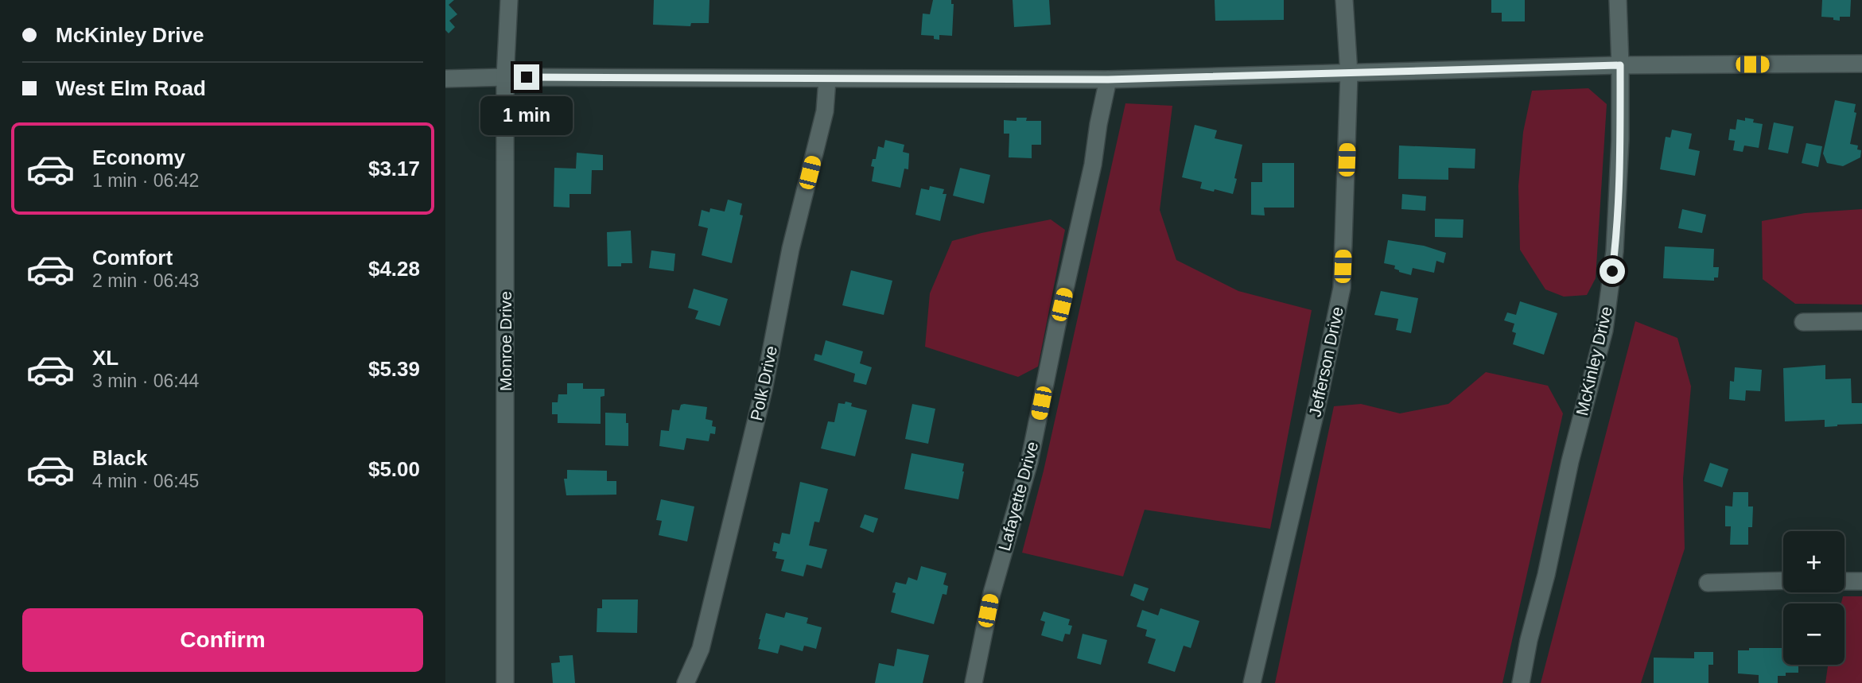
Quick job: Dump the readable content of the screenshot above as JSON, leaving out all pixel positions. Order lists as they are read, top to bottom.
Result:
{
  "streets": {
    "street": [
      "Monroe Drive",
      "McKinley Drive",
      "Jefferson Drive",
      "Polk Drive",
      "Lafayette Drive"
    ]
  },
  "page": {
    "banner": ["McKinley Drive", "West Elm Road"],
    "bubble": "1 min",
    "list": [
      {
        "name": "Economy",
        "note": "1 min · 06:42",
        "value": "$3.17"
      },
      {
        "name": "Comfort",
        "note": "2 min · 06:43",
        "value": "$4.28"
      },
      {
        "name": "XL",
        "note": "3 min · 06:44",
        "value": "$5.39"
      },
      {
        "name": "Black",
        "note": "4 min · 06:45",
        "value": "$5.00"
      }
    ],
    "map_buttons": ["+", "−"],
    "buttons": "Confirm"
  }
}
